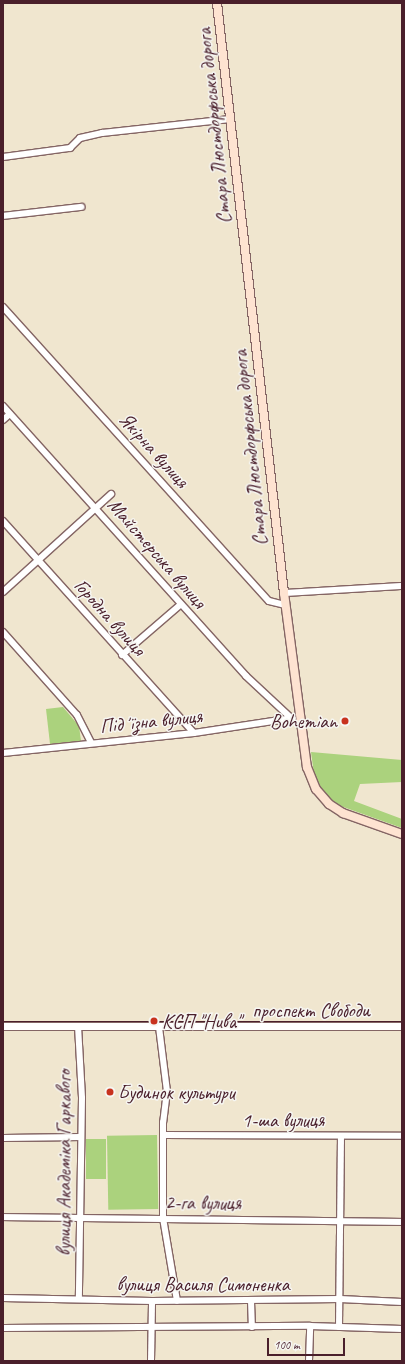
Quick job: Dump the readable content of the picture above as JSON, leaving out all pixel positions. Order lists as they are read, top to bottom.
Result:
{
  "streets": {
    "main road": ["Стара Люстдорфська дорога"],
    "street": [
      "Якірна вулиця",
      "Майстерська вулиця",
      "Городна вулиця",
      "Підʼїзна вулиця",
      "проспект Свободи",
      "1-ша вулиця",
      "вулиця Академіка Гаркавого",
      "2-га вулиця",
      "вулиця Василя Симоненка"
    ]
  },
  "crossings": [
    ["Стара Люстдорфська дорога", "Якірна вулиця"],
    ["Стара Люстдорфська дорога", "Підʼїзна вулиця"],
    ["Майстерська вулиця", "Підʼїзна вулиця"],
    ["Городна вулиця", "Підʼїзна вулиця"],
    ["проспект Свободи", "вулиця Академіка Гаркавого"],
    ["вулиця Академіка Гаркавого", "2-га вулиця"],
    ["вулиця Академіка Гаркавого", "вулиця Василя Симоненка"]
  ],
  "places": ["Bohemian", "КСП \"Нива\"", "Будинок культури"],
  "scale_bar": "100 m"
}
